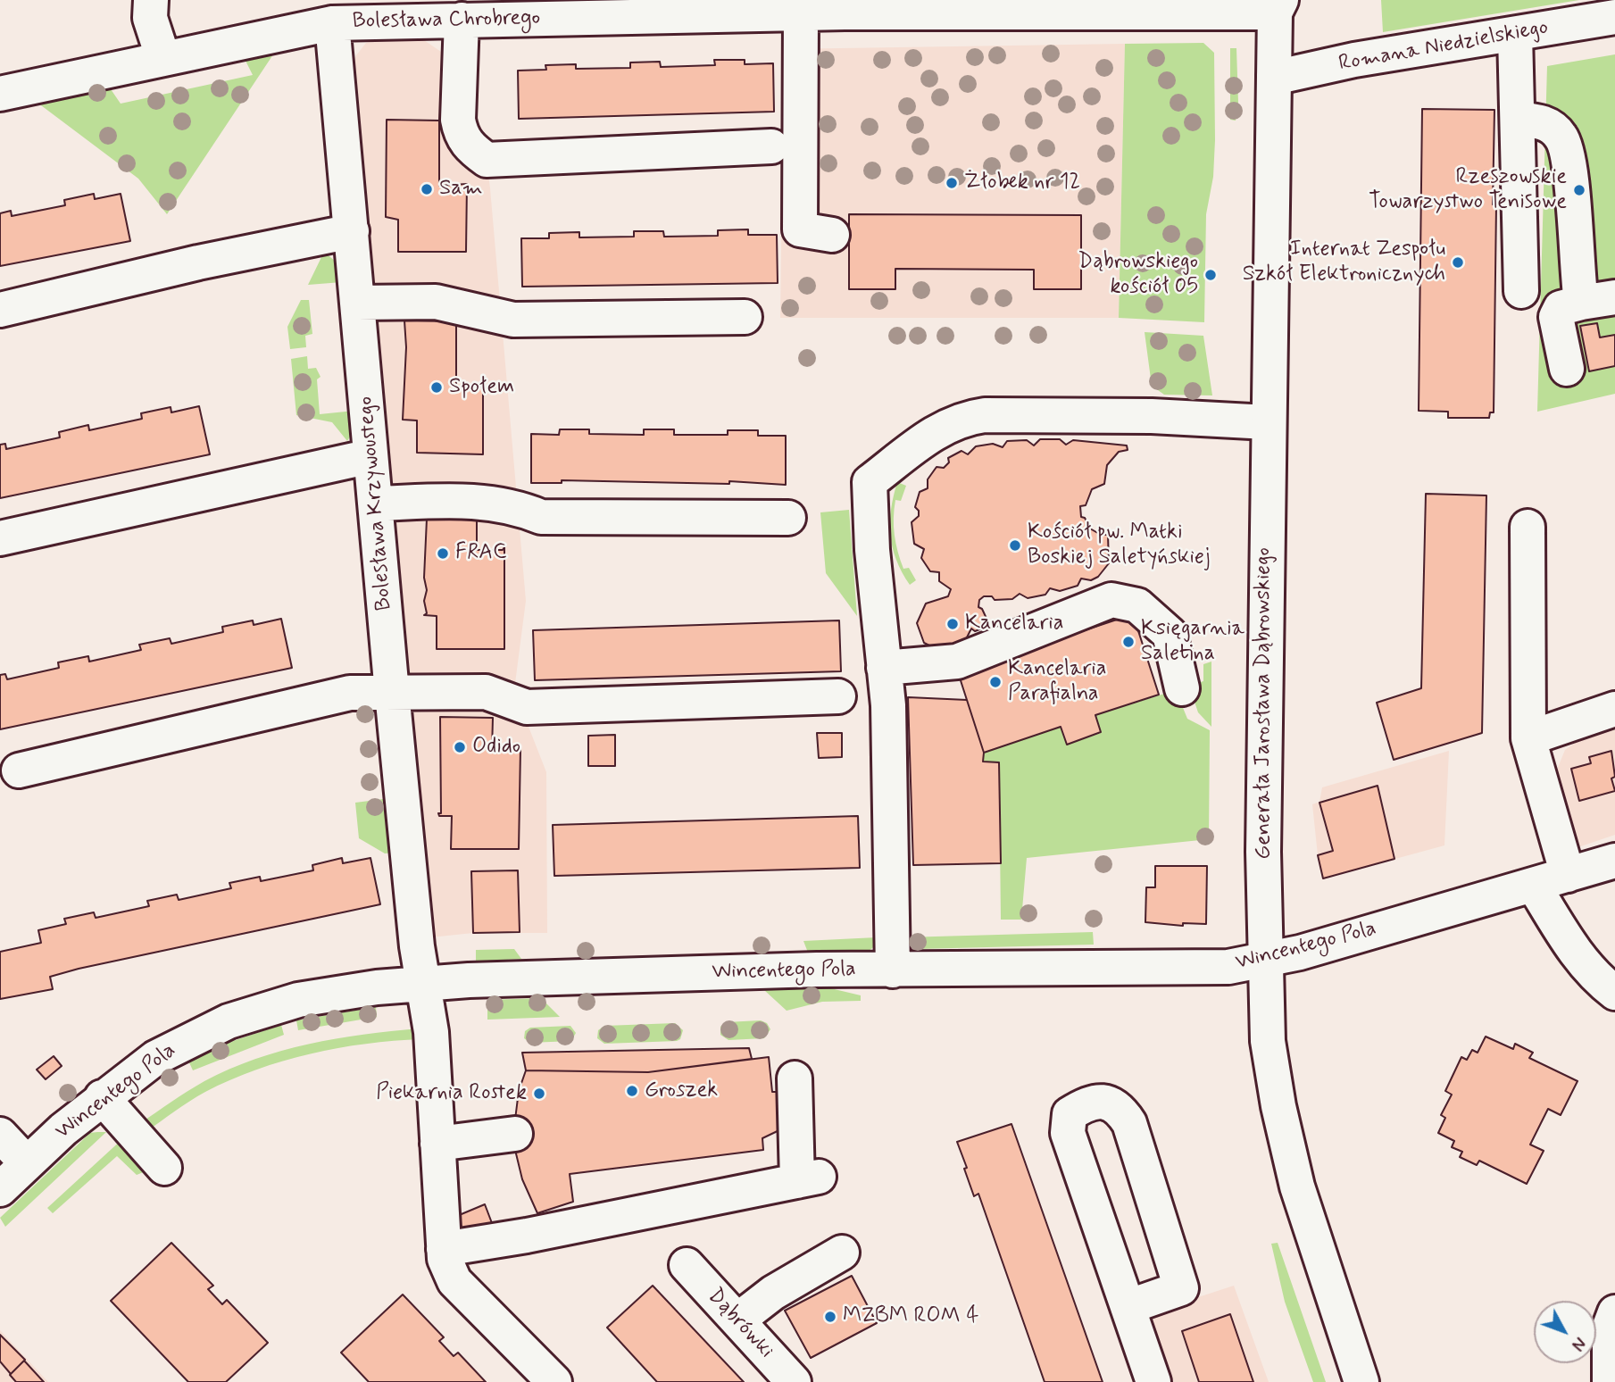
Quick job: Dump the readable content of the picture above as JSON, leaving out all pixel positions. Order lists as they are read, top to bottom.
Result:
{
  "streets": {
    "street": [
      "Bolesława Chrobrego",
      "Romana Niedzielskiego",
      "Bolesława Krzywoustego",
      "Generała Jarosława Dąbrowskiego",
      "Wincentego Pola",
      "Dąbrówki"
    ]
  },
  "crossings": [
    ["Bolesława Chrobrego", "Bolesława Krzywoustego"],
    ["Bolesława Chrobrego", "Generała Jarosława Dąbrowskiego"],
    ["Romana Niedzielskiego", "Generała Jarosława Dąbrowskiego"],
    ["Bolesława Krzywoustego", "Wincentego Pola"],
    ["Generała Jarosława Dąbrowskiego", "Wincentego Pola"]
  ],
  "places": [
    "Żłobek nr 12",
    "Sam",
    "Rzeszowskie Towarzystwo Tenisowe",
    "Internat Zespołu Szkół Elektronicznych",
    "Dąbrowskiego kościół 05",
    "Społem",
    "Kościół pw. Matki Boskiej Saletyńskiej",
    "FRAC",
    "Kancelaria",
    "Księgarnia Saletina",
    "Kancelaria Parafialna",
    "Odido",
    "Groszek",
    "Piekarnia Rostek",
    "MZBM ROM 4"
  ],
  "north": "bottom right"
}
